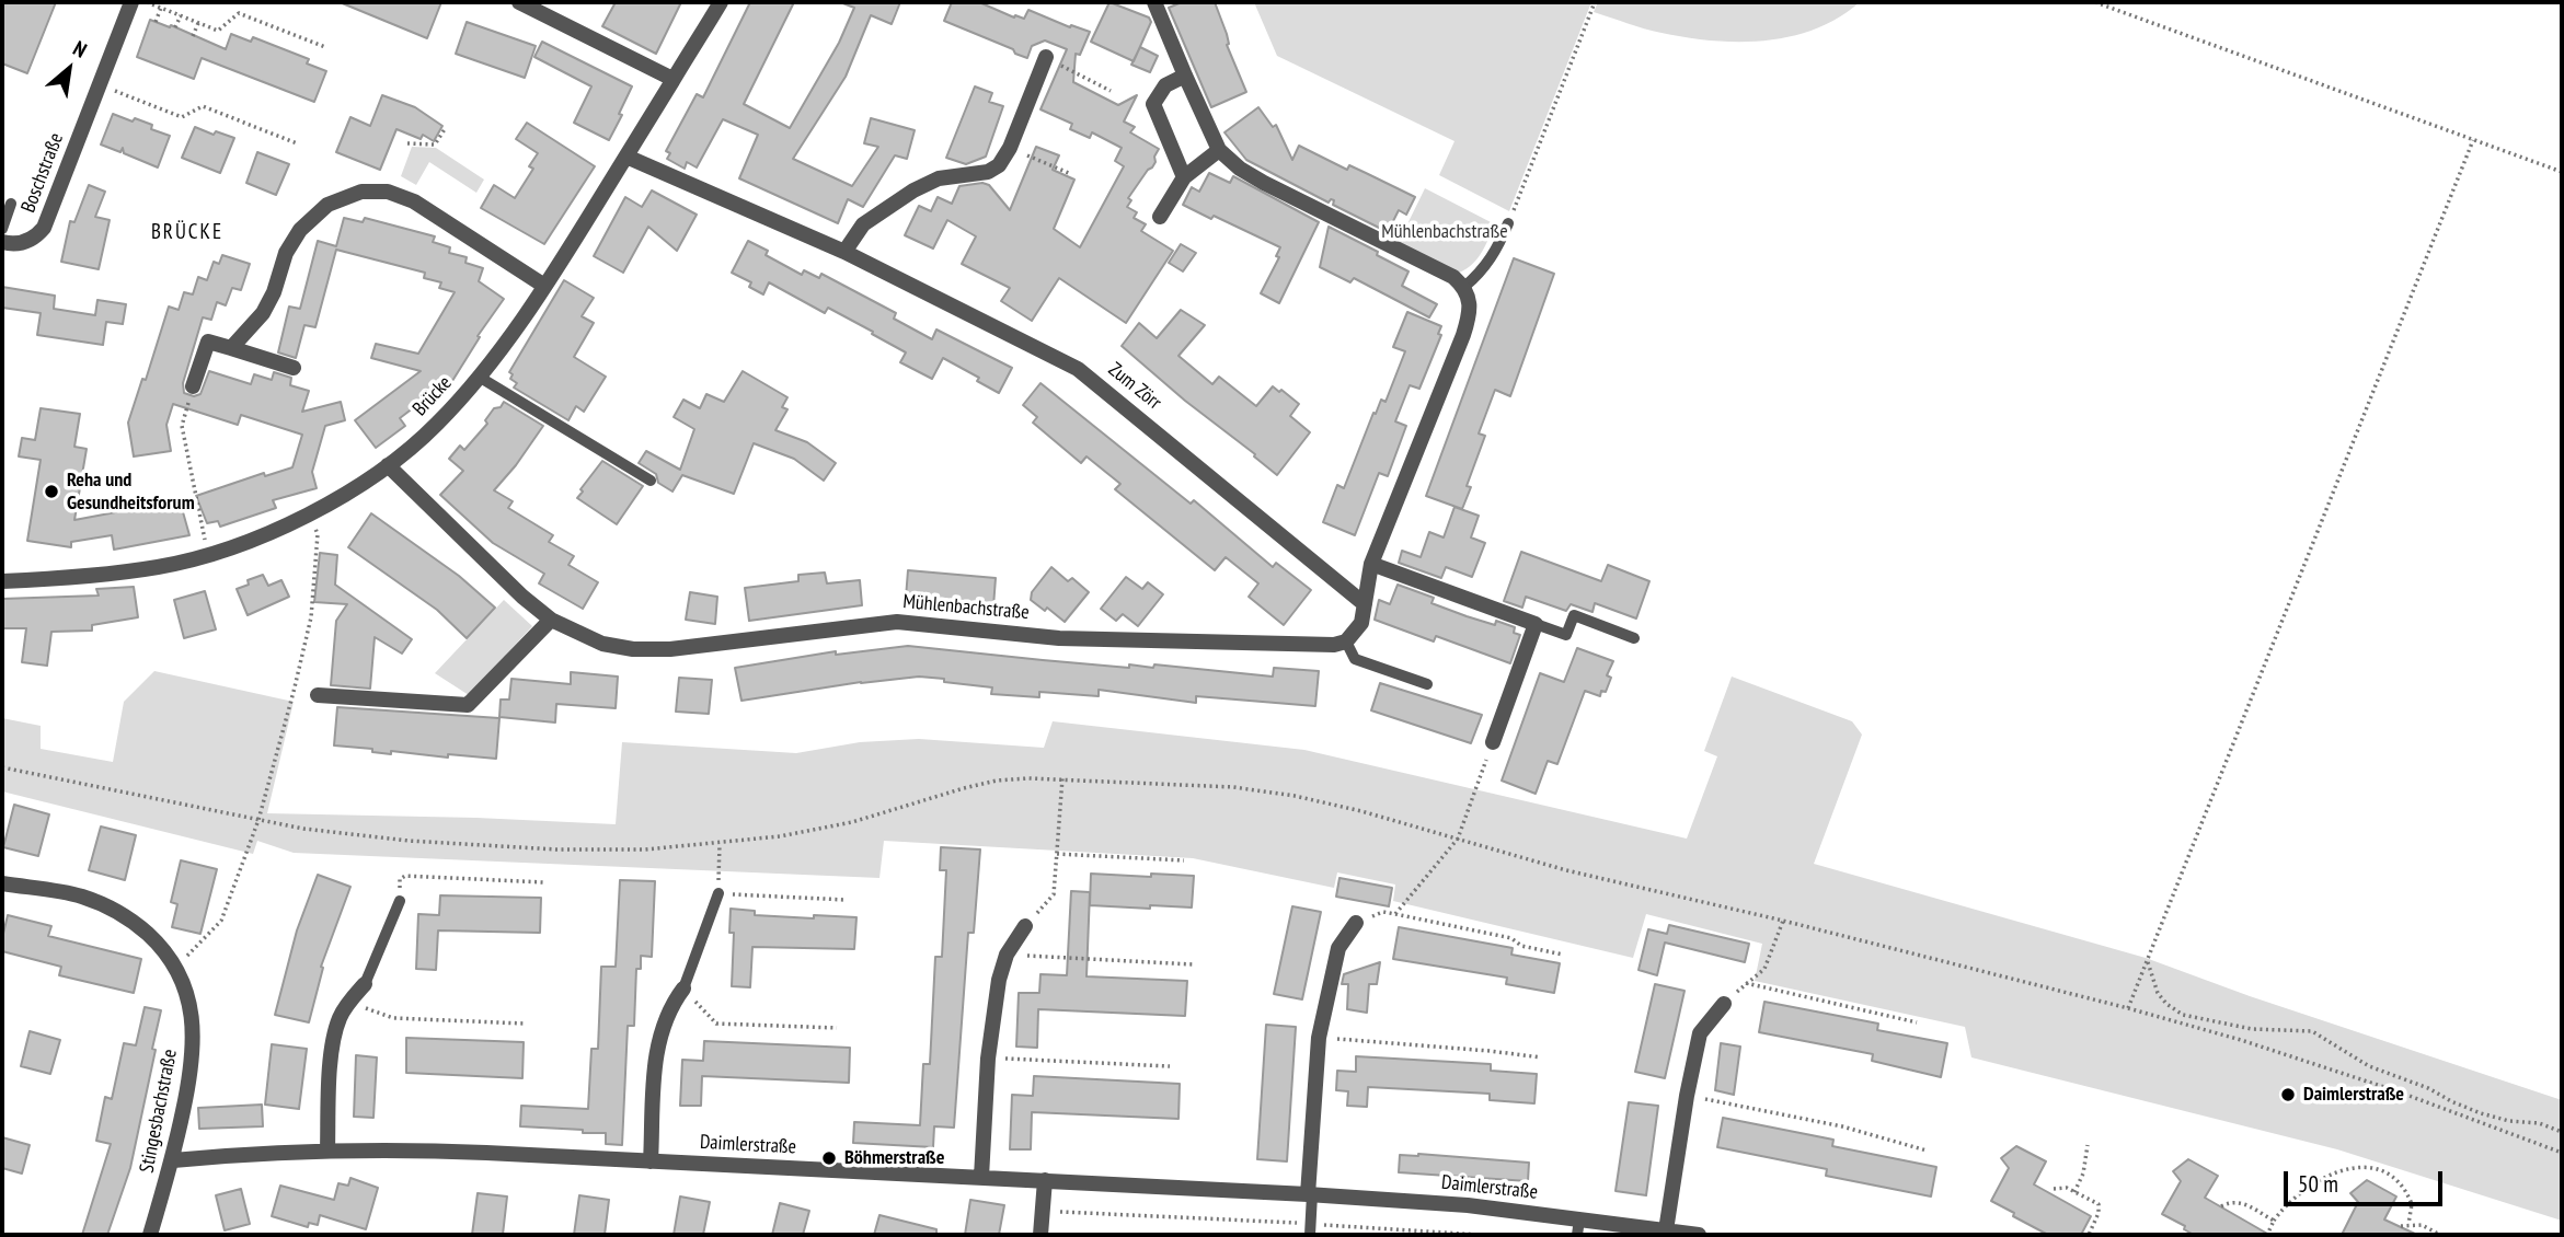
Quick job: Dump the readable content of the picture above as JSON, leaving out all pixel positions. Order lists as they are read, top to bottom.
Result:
{
  "streets": {
    "street": [
      "Boschstraße",
      "Zum Zörr",
      "Brücke",
      "Mühlenbachstraße",
      "Stingesbachstraße",
      "Daimlerstraße"
    ]
  },
  "crossings": [
    ["Zum Zörr", "Brücke"],
    ["Brücke", "Mühlenbachstraße"],
    ["Stingesbachstraße", "Daimlerstraße"]
  ],
  "districts": ["BRÜCKE"],
  "parks": ["Mühlenbachstraße"],
  "places": ["Reha und Gesundheitsforum", "Daimlerstraße", "Böhmerstraße"],
  "scale_bar": "50 m",
  "north": "top right"
}
